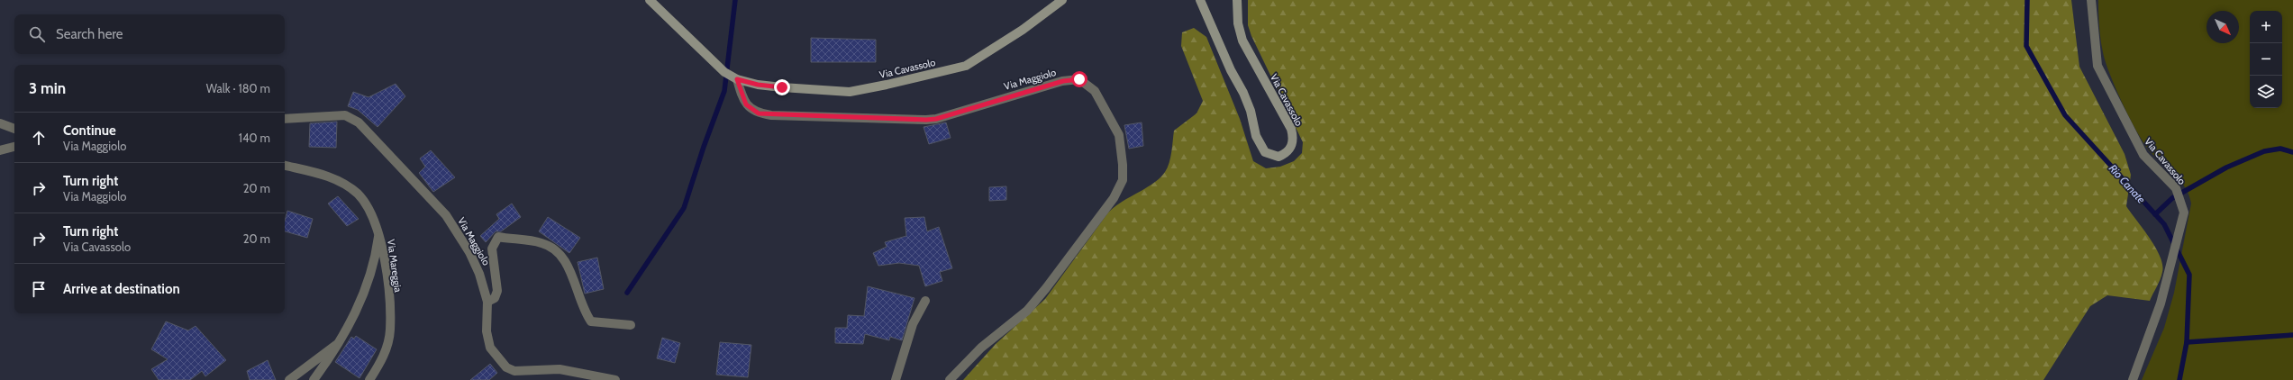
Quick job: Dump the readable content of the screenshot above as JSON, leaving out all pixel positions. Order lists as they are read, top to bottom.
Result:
{
  "streets": {
    "main road": ["Via Cavassolo"],
    "street": ["Via Maggiolo", "Via Mareggia"]
  },
  "crossings": [
    ["Via Cavassolo", "Via Maggiolo"]
  ],
  "water": ["Rio Canate"],
  "north": "bottom right",
  "page": {
    "map_buttons": ["+", "−"],
    "search": "Search here",
    "heading": ["3 min", "Walk · 180 m"],
    "list": [
      ["Continue", "Via Maggiolo", "140 m"],
      ["Turn right", "Via Maggiolo", "20 m"],
      ["Turn right", "Via Cavassolo", "20 m"],
      "Arrive at destination"
    ]
  }
}
